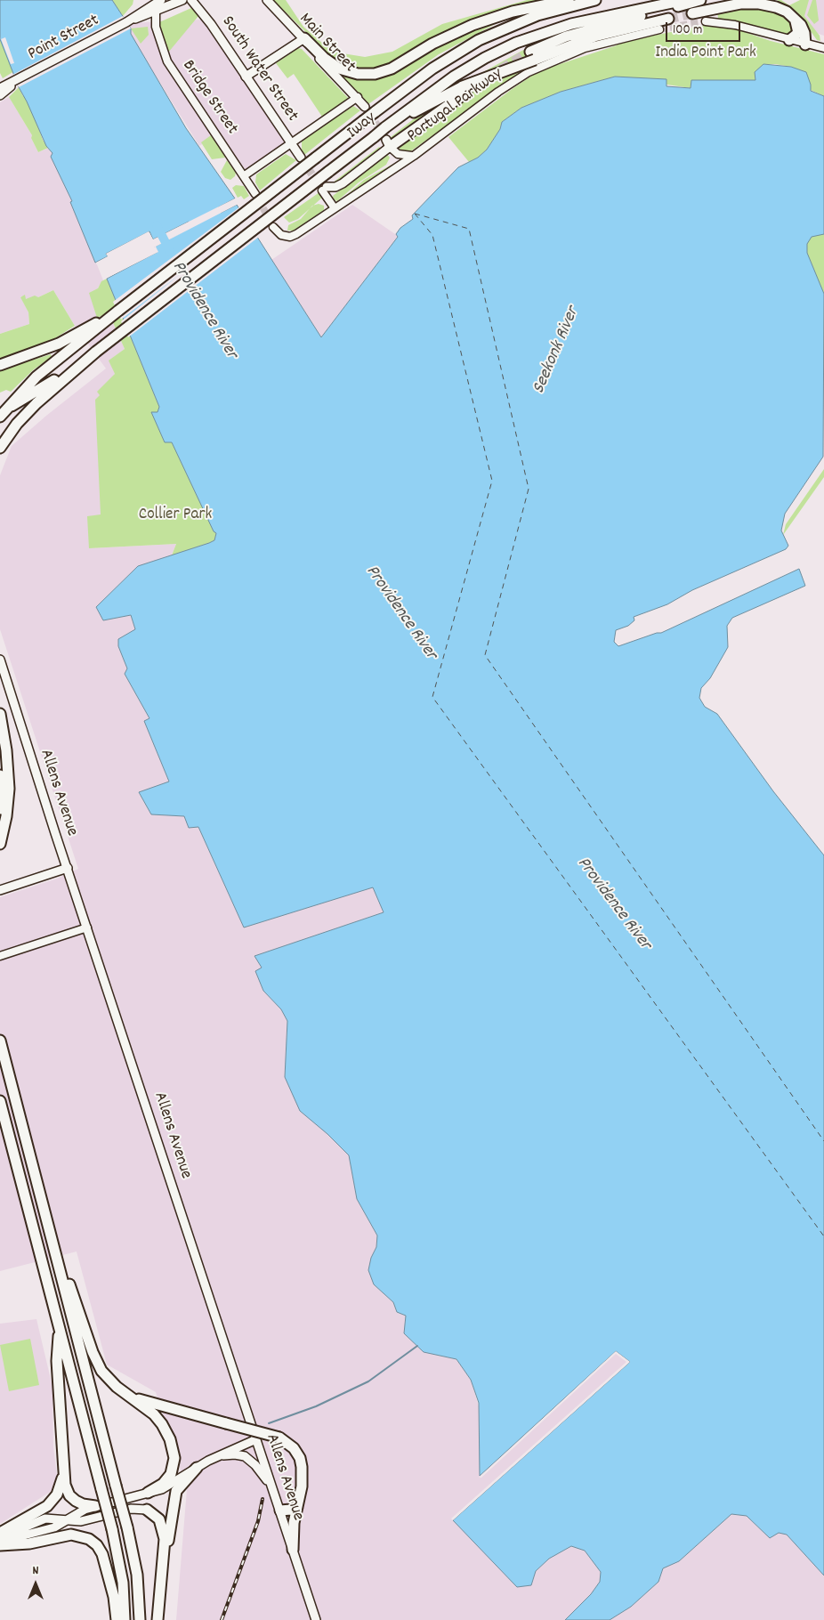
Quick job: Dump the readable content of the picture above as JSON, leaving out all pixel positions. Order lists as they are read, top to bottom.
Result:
{
  "streets": {
    "highway": ["Iway"],
    "main road": [
      "Point Street",
      "Main Street",
      "South Water Street",
      "Allens Avenue"
    ],
    "street": ["Bridge Street", "Portugal Parkway"]
  },
  "water": ["Providence River", "Seekonk River"],
  "parks": ["India Point Park", "Collier Park"],
  "scale_bar": "100 m",
  "north": "top"
}
